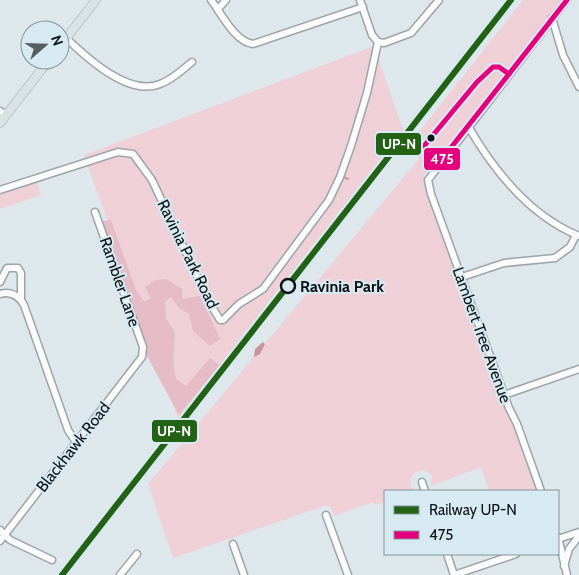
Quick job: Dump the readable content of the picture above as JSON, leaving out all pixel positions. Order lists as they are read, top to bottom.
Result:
{
  "streets": {
    "street": [
      "Ravinia Park Road",
      "Rambler Lane",
      "Lambert Tree Avenue",
      "Blackhawk Road"
    ]
  },
  "crossings": [
    ["Rambler Lane", "Blackhawk Road"]
  ],
  "places": ["Ravinia Park"],
  "lines": ["rail line UP-N", "transit line 475"],
  "legend": ["Railway UP-N", "475"],
  "north": "right"
}
